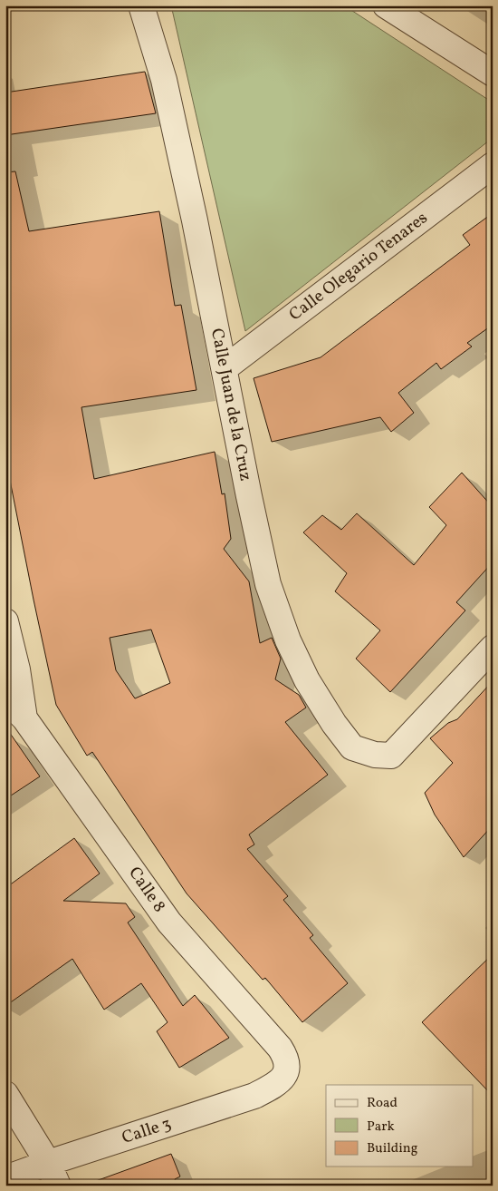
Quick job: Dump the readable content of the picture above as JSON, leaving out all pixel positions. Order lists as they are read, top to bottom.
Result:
{
  "streets": {
    "street": [
      "Calle Olegario Tenares",
      "Calle Juan de la Cruz",
      "Calle 8",
      "Calle 3"
    ]
  },
  "crossings": [
    ["Calle Olegario Tenares", "Calle Juan de la Cruz"],
    ["Calle 8", "Calle 3"]
  ],
  "legend": ["Road", "Park", "Building"]
}
